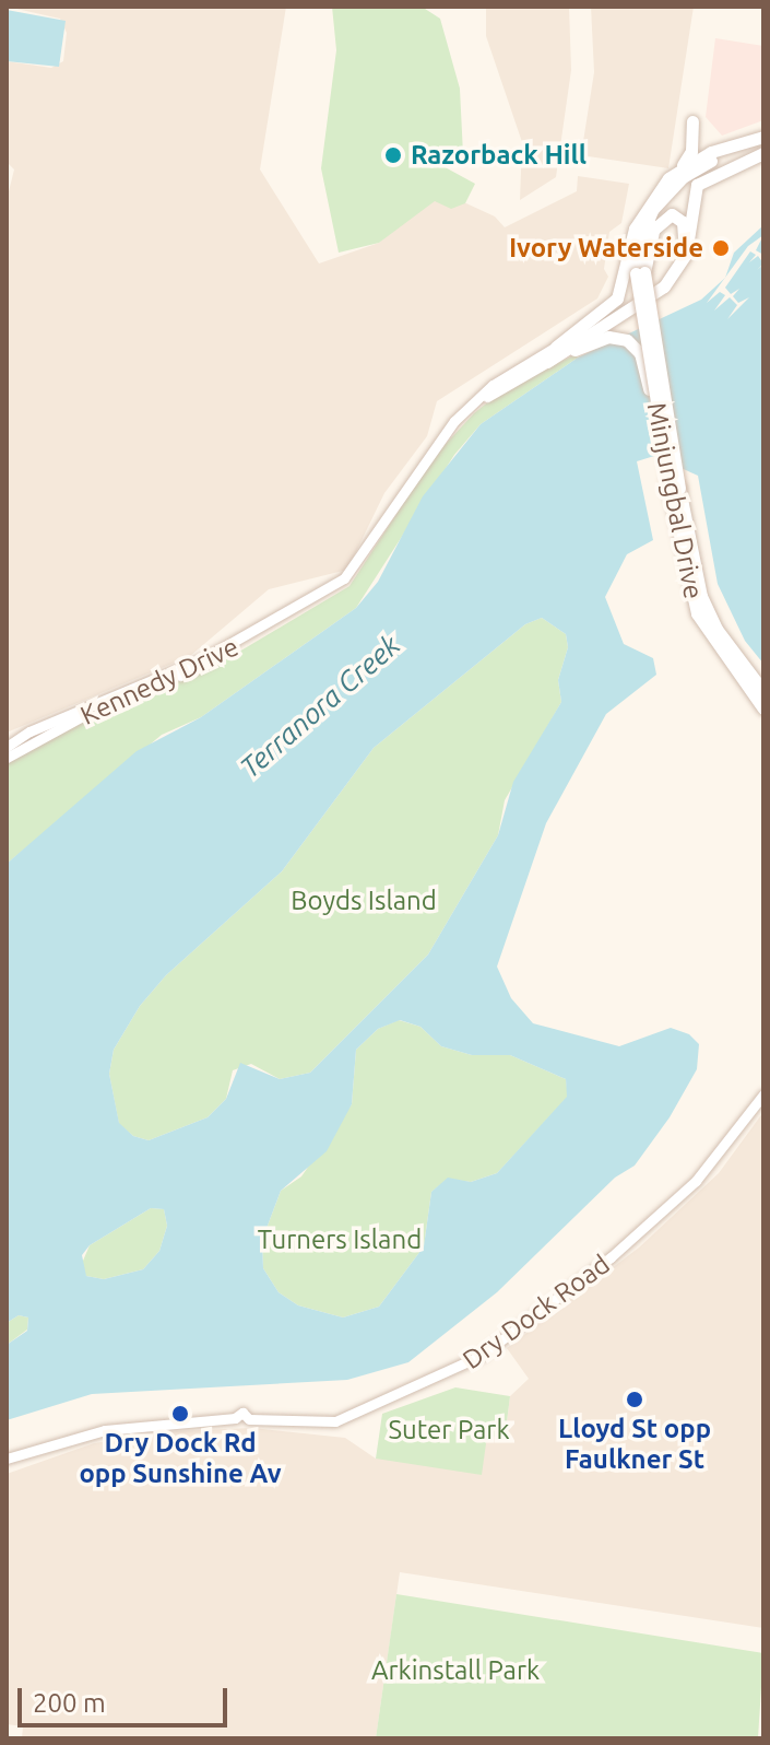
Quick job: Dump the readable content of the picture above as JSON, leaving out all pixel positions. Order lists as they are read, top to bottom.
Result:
{
  "streets": {
    "main road": ["Minjungbal Drive"],
    "street": ["Kennedy Drive", "Dry Dock Road"]
  },
  "water": ["Terranora Creek"],
  "parks": [
    "Boyds Island",
    "Turners Island",
    "Suter Park",
    "Arkinstall Park"
  ],
  "places": [
    "Razorback Hill",
    "Ivory Waterside",
    "Lloyd St opp Faulkner St",
    "Dry Dock Rd opp Sunshine Av"
  ],
  "scale_bar": "200 m"
}
